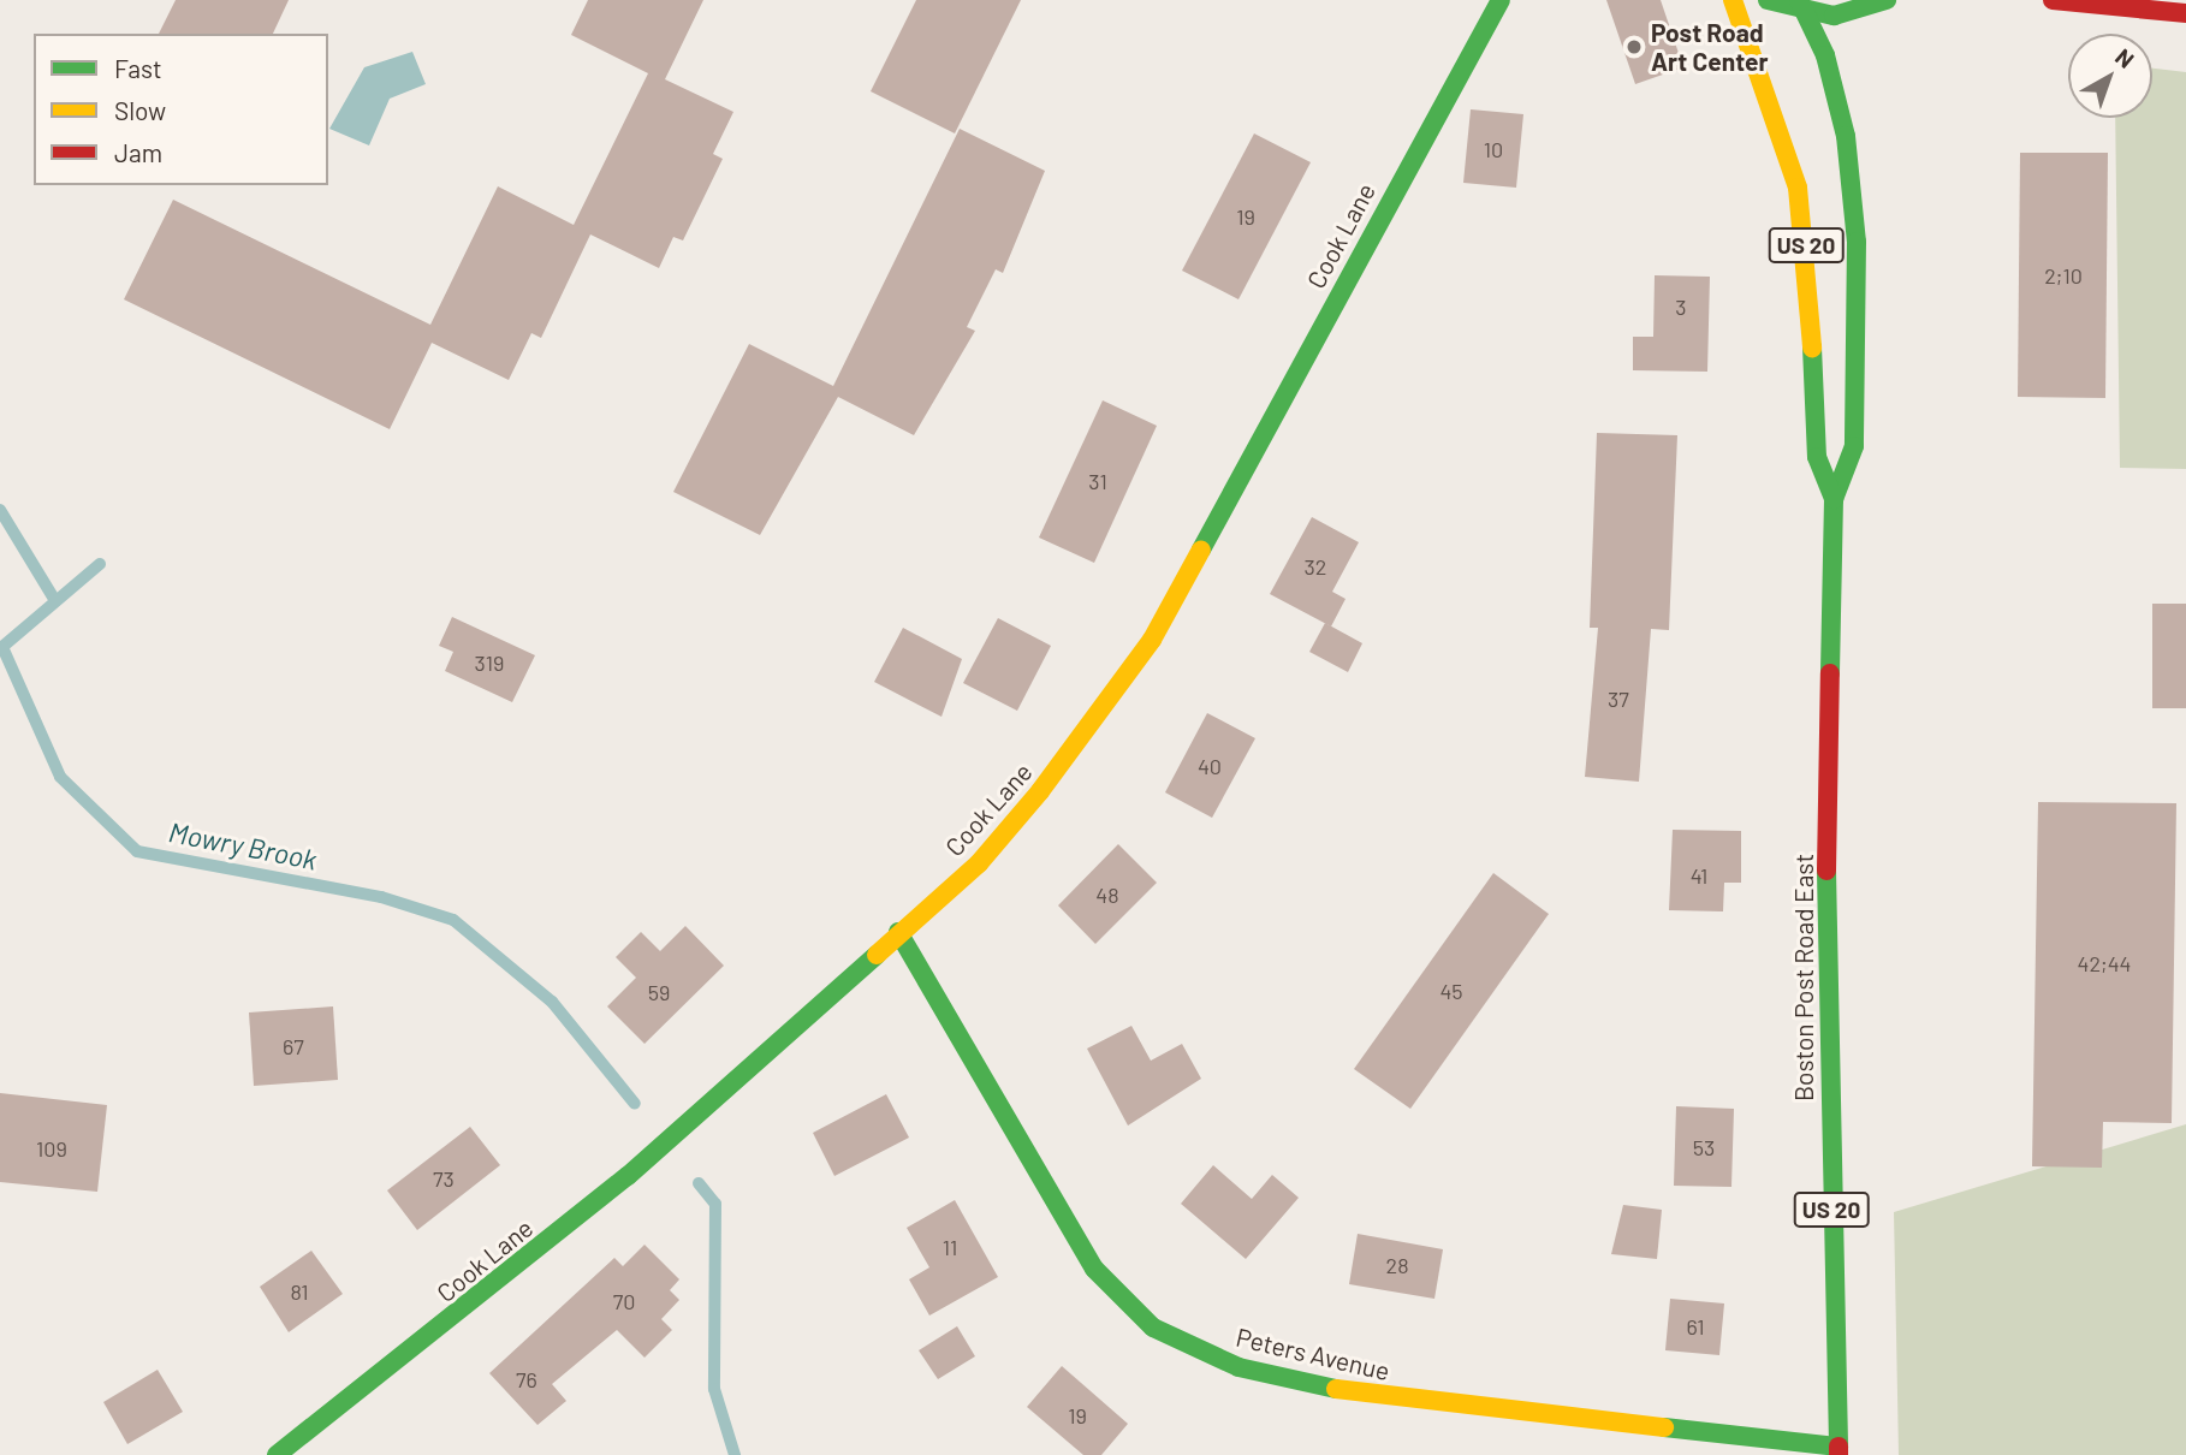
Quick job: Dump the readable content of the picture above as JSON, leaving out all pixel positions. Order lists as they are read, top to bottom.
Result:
{
  "streets": {
    "street": [
      "Cook Lane",
      "US 20",
      "Boston Post Road East",
      "Peters Avenue"
    ]
  },
  "crossings": [
    ["Cook Lane", "Peters Avenue"],
    ["Boston Post Road East", "Peters Avenue"]
  ],
  "water": ["Mowry Brook"],
  "places": ["Post Road Art Center"],
  "house_numbers": [
    "10",
    "19",
    "2;10",
    "3",
    "31",
    "32",
    "319",
    "37",
    "40",
    "41",
    "48",
    "42;44",
    "45",
    "59",
    "67",
    "53",
    "109",
    "73",
    "11",
    "28",
    "81",
    "70",
    "61",
    "76",
    "19"
  ],
  "legend": ["Fast", "Slow", "Jam"],
  "north": "top right"
}
